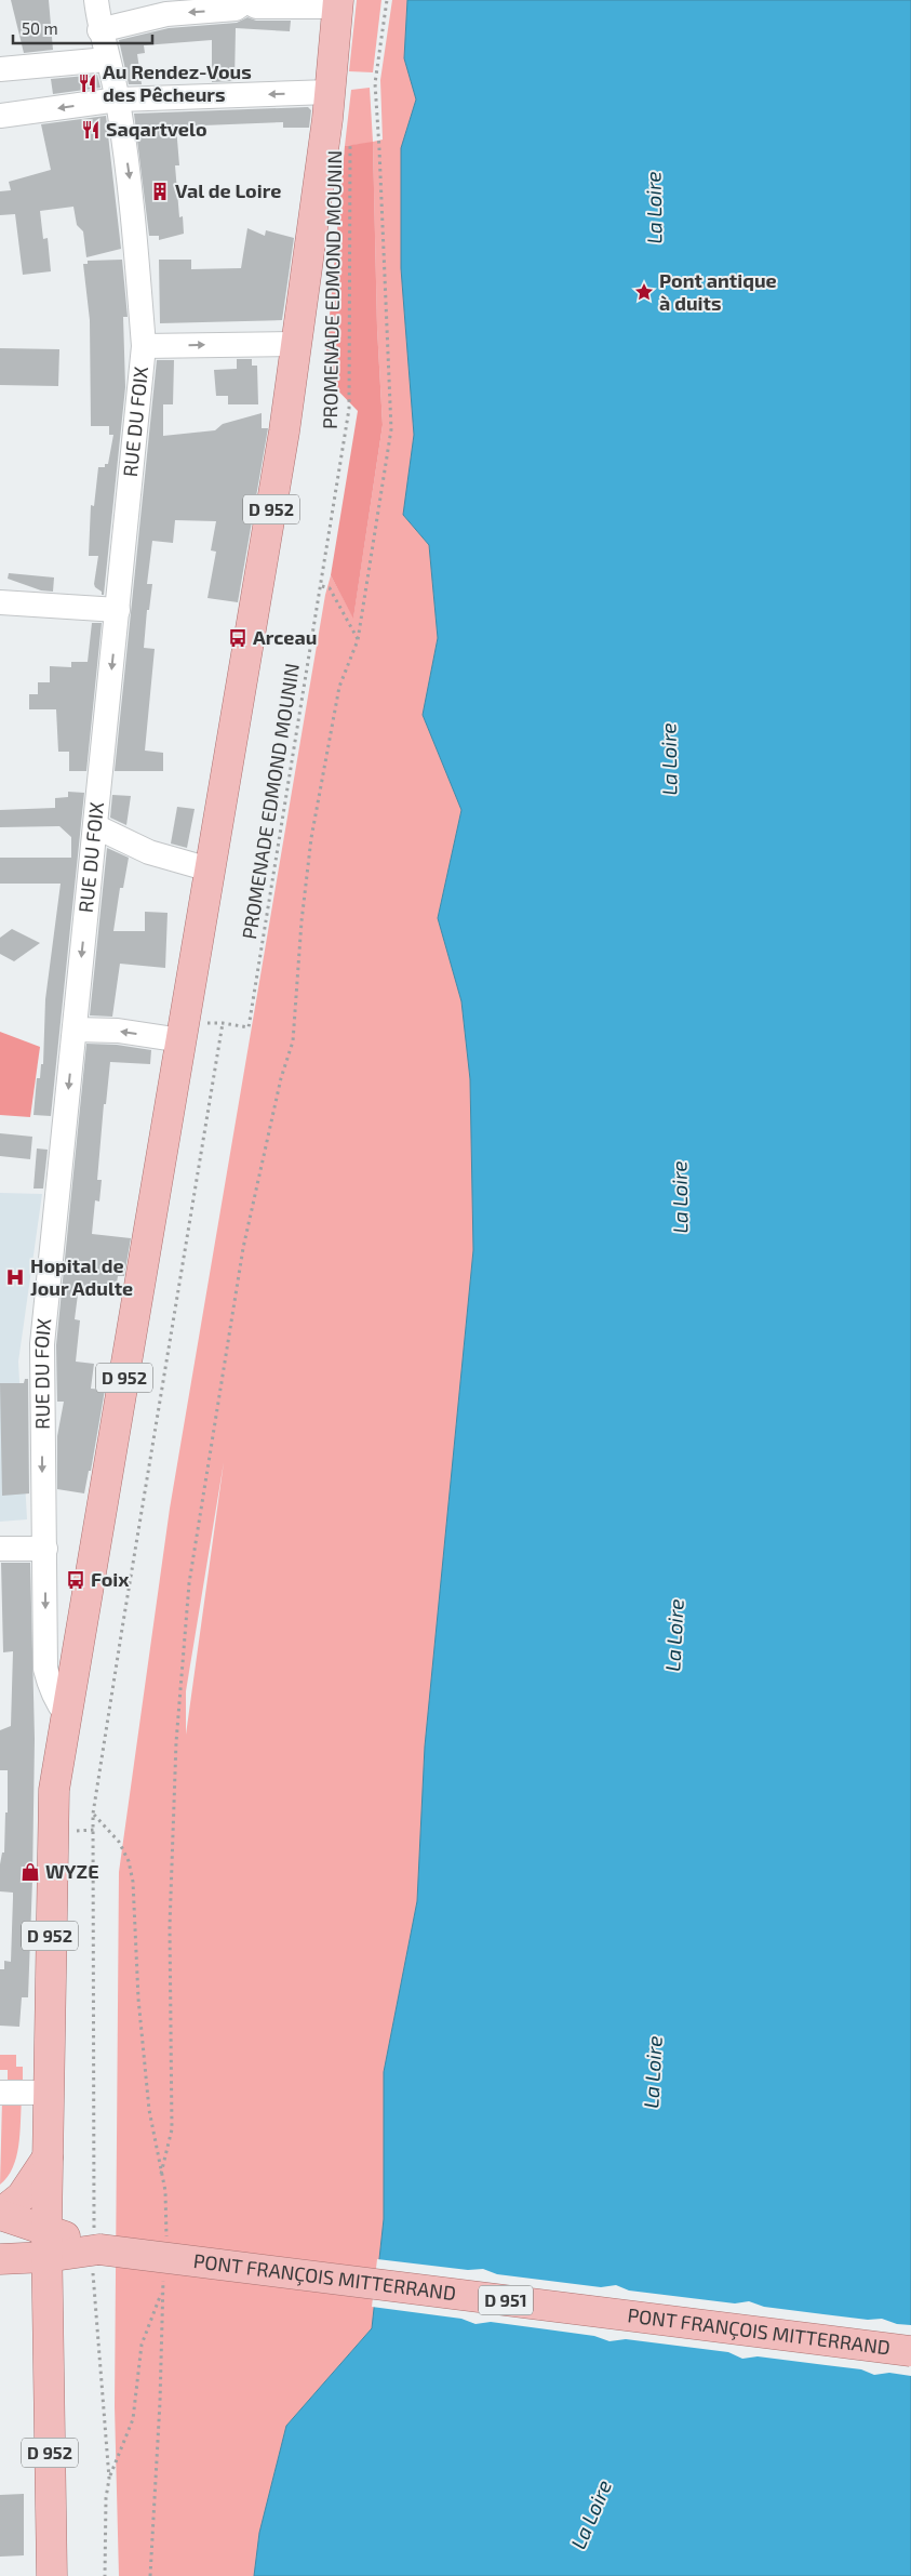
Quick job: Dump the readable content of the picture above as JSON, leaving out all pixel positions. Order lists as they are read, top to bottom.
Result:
{
  "streets": {
    "main road": ["D 952", "PONT FRANÇOIS MITTERRAND", "D 951"],
    "street": ["RUE DU FOIX"],
    "path": ["PROMENADE EDMOND MOUNIN"]
  },
  "crossings": [
    ["RUE DU FOIX", "D 952"],
    ["D 952", "D 951"],
    ["PONT FRANÇOIS MITTERRAND", "D 951"]
  ],
  "one_way": ["RUE DU FOIX"],
  "water": ["La Loire"],
  "places": {
    "restaurant": ["Au Rendez-Vous des Pêcheurs", "Saqartvelo"],
    "building": ["Val de Loire"],
    "place": ["Pont antique à duits"],
    "bus stop": ["Arceau", "Foix"],
    "hospital": ["Hopital de Jour Adulte"],
    "shop": ["WYZE"]
  },
  "scale_bar": "50 m"
}
